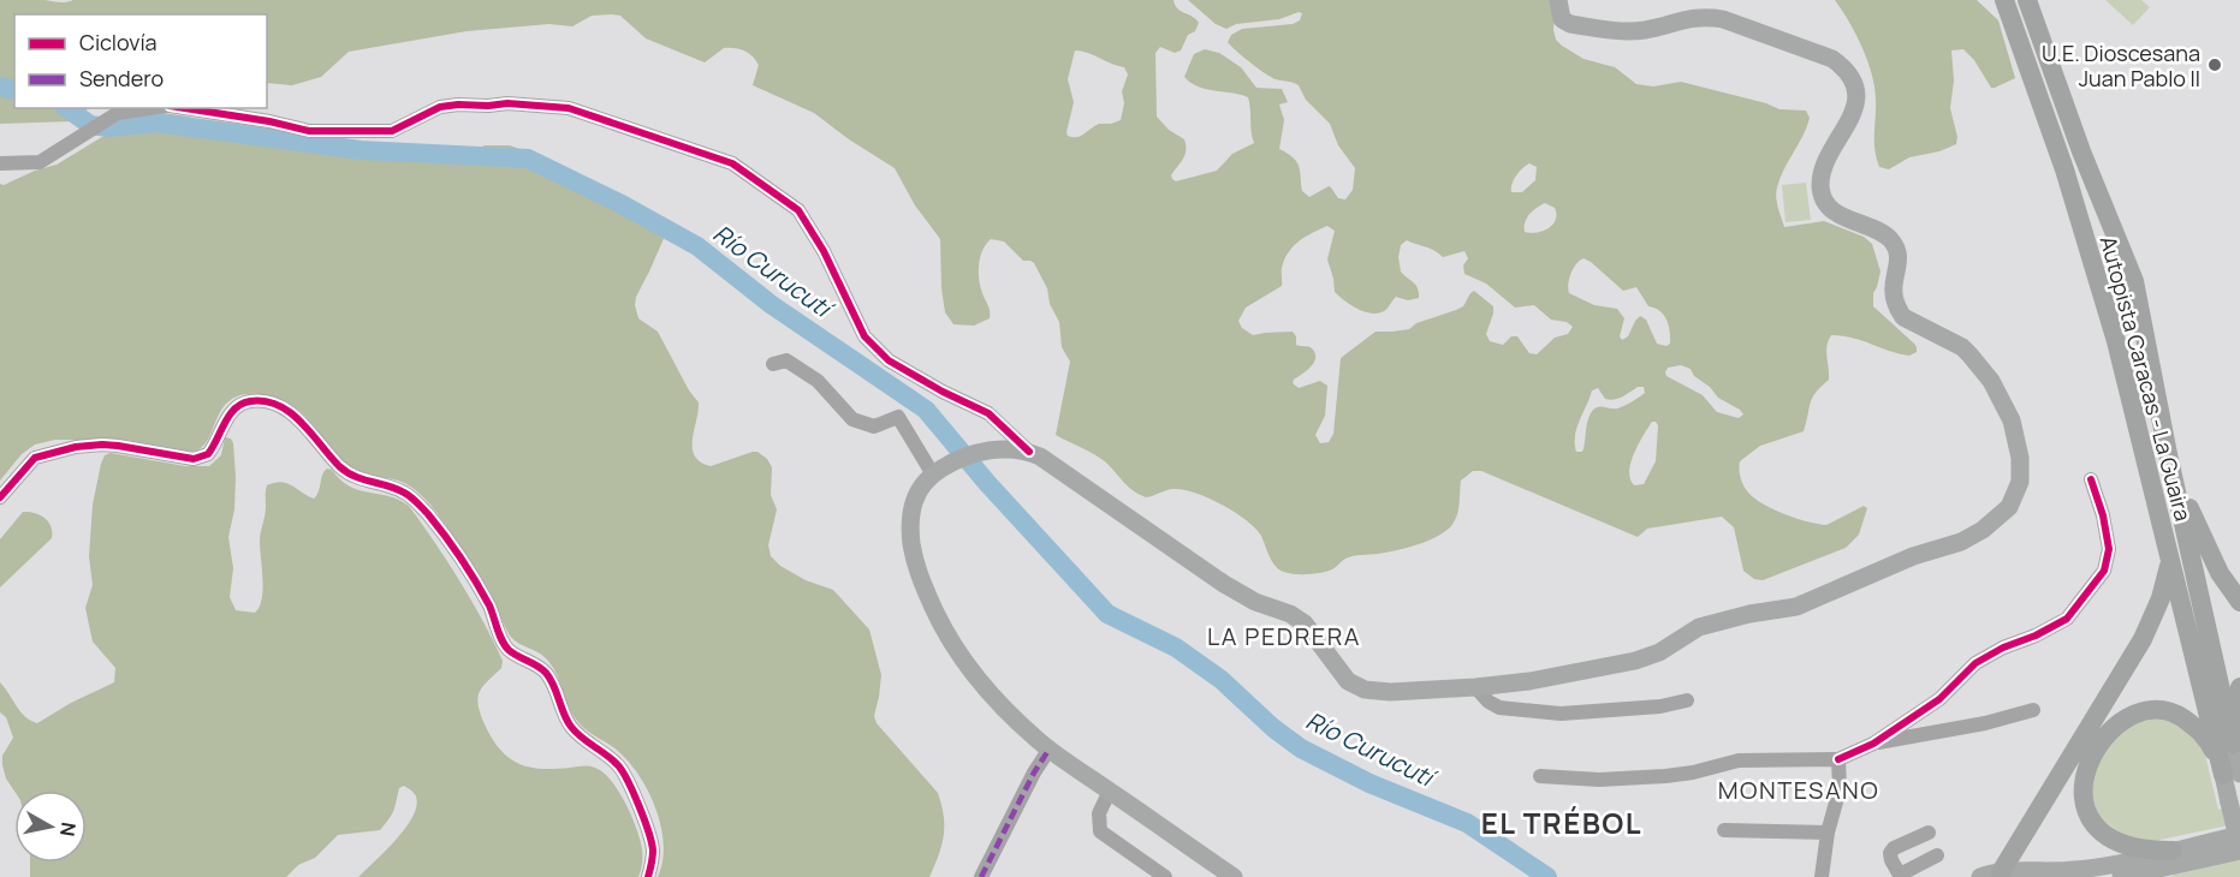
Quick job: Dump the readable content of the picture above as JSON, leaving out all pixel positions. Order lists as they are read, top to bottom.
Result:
{
  "streets": {
    "highway": ["Autopista Caracas - La Guaira"]
  },
  "districts": ["LA PEDRERA", "MONTESANO", "EL TRÉBOL"],
  "water": ["Río Curucutí"],
  "places": ["U.E. Dioscesana Juan Pablo II"],
  "legend": ["Ciclovía", "Sendero"],
  "north": "right"
}
